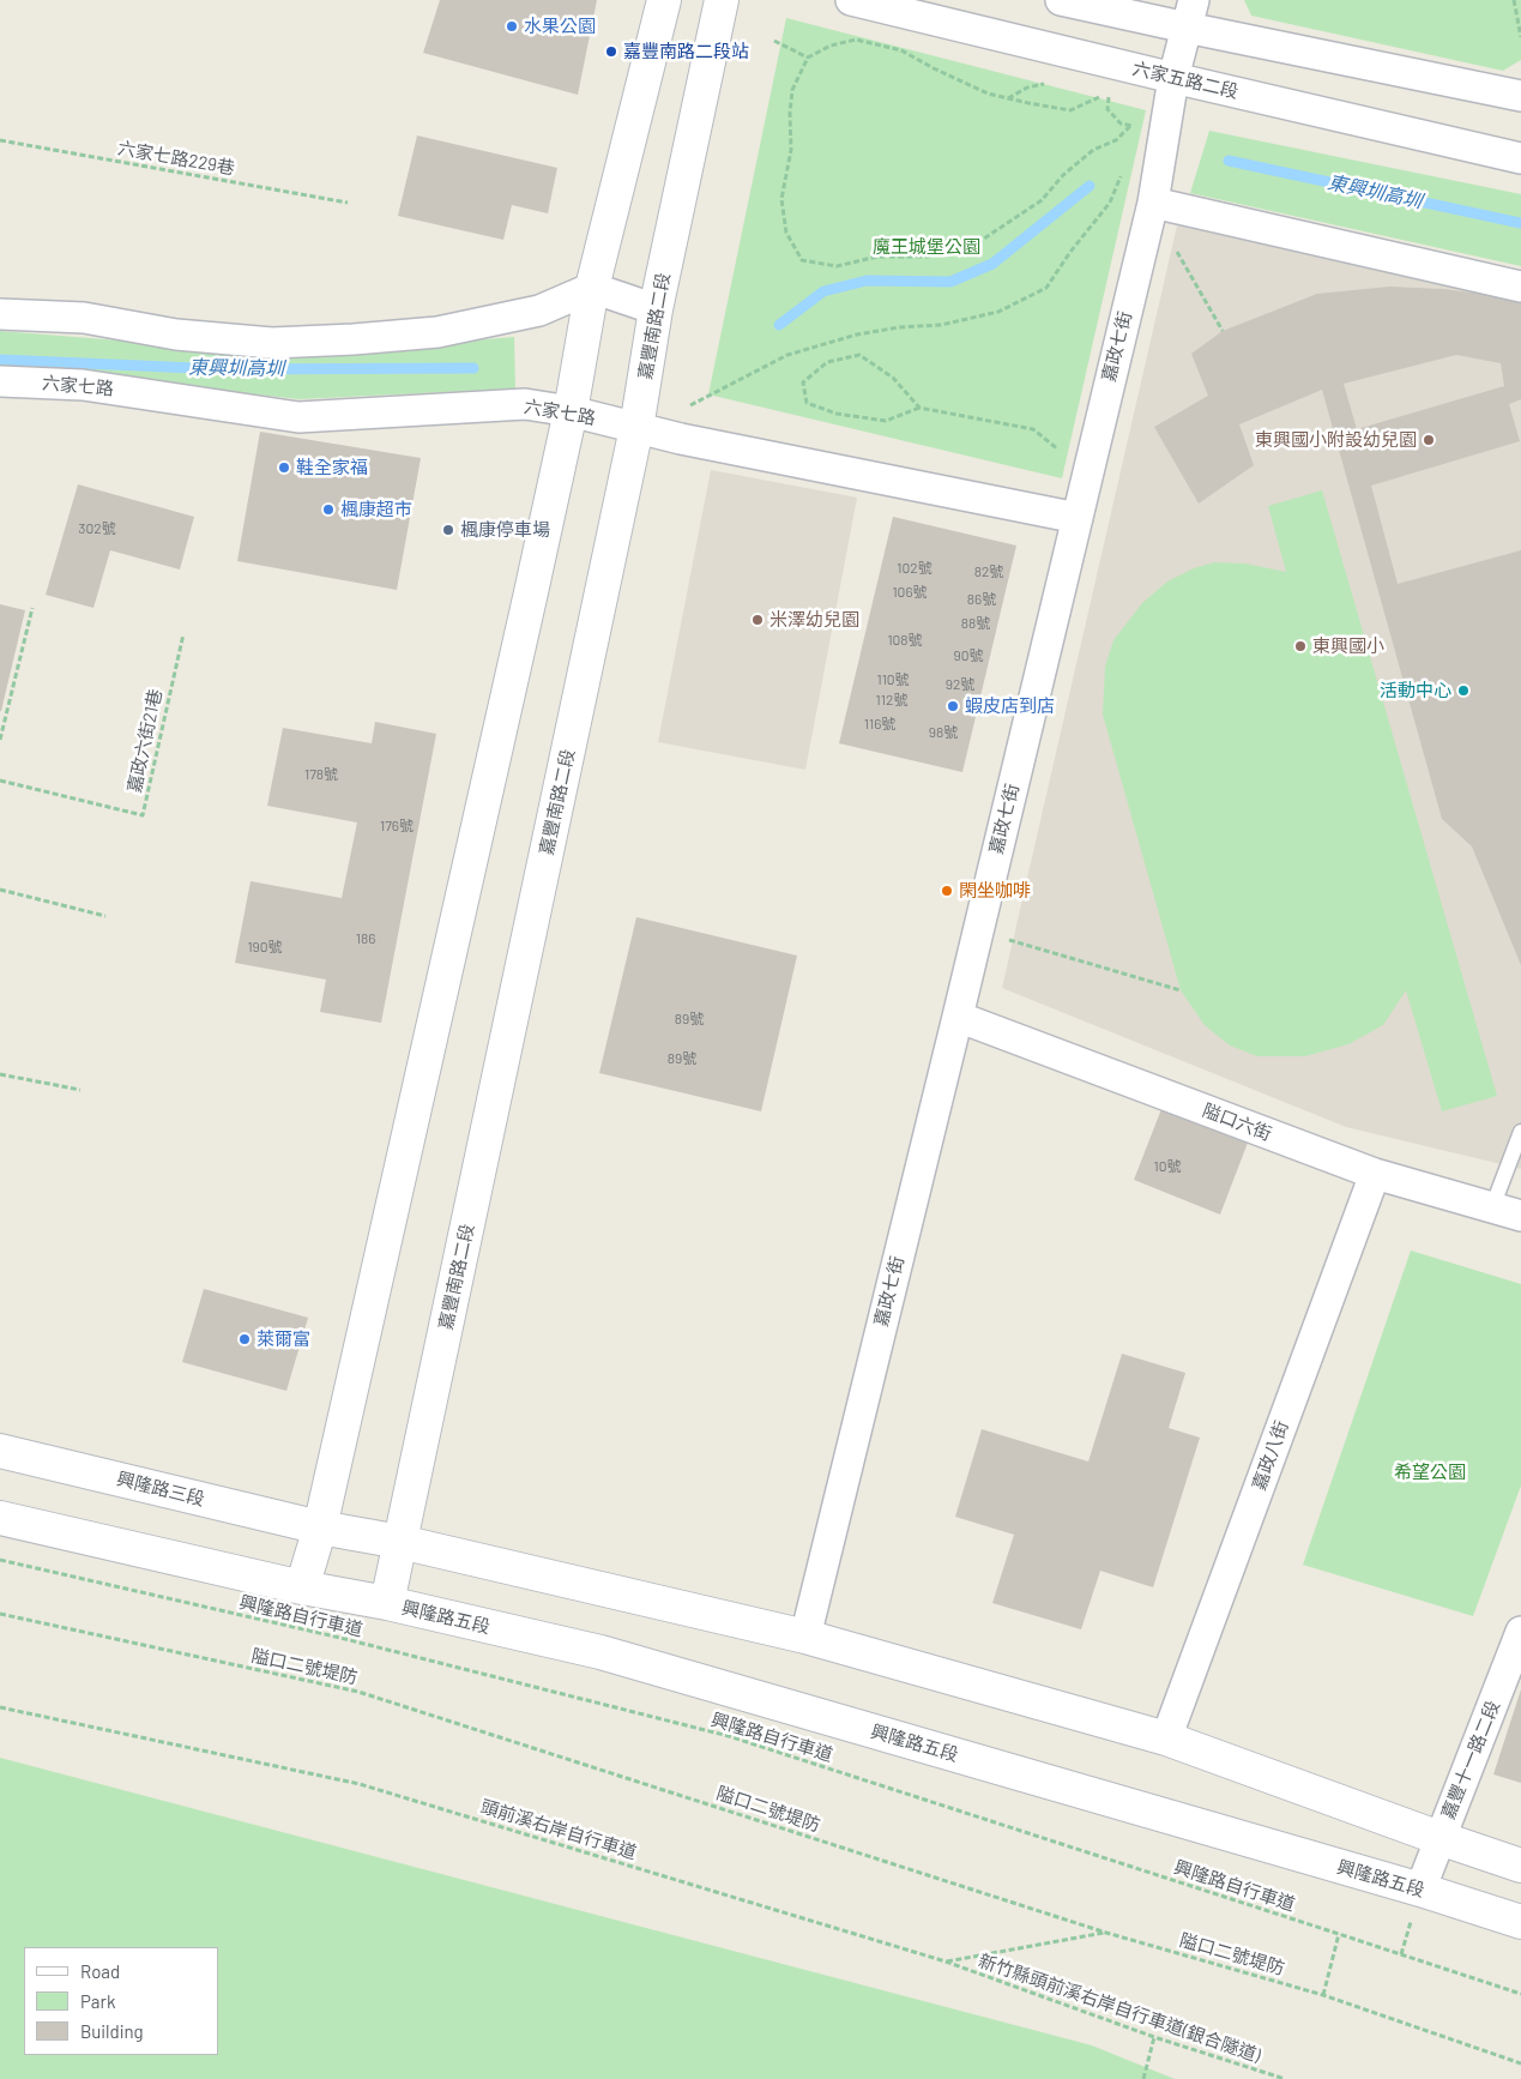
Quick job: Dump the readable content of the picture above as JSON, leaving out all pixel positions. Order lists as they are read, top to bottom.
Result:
{
  "streets": {
    "street": [
      "六家五路二段",
      "嘉豐南路二段",
      "嘉政七街",
      "六家七路",
      "隘口六街",
      "嘉政八街",
      "興隆路三段",
      "興隆路五段",
      "嘉豐十一路二段"
    ],
    "path": [
      "六家七路229巷",
      "嘉政六街21巷",
      "興隆路自行車道",
      "隘口二號堤防",
      "頭前溪右岸自行車道",
      "新竹縣頭前溪右岸自行車道(銀合隧道)"
    ]
  },
  "crossings": [
    ["六家五路二段", "嘉政七街"],
    ["嘉豐南路二段", "六家七路"],
    ["嘉豐南路二段", "興隆路五段"],
    ["嘉政七街", "六家七路"],
    ["嘉政七街", "隘口六街"],
    ["隘口六街", "嘉政八街"],
    ["興隆路五段", "嘉豐十一路二段"],
    ["隘口二號堤防", "頭前溪右岸自行車道"],
    ["頭前溪右岸自行車道", "新竹縣頭前溪右岸自行車道(銀合隧道)"]
  ],
  "water": ["東興圳高圳"],
  "parks": ["魔王城堡公園", "希望公園"],
  "places": [
    "水果公園",
    "嘉豐南路二段站",
    "東興國小附設幼兒園",
    "鞋全家福",
    "楓康超市",
    "楓康停車場",
    "米澤幼兒園",
    "東興國小",
    "活動中心",
    "蝦皮店到店",
    "閑坐咖啡",
    "萊爾富"
  ],
  "house_numbers": [
    "302號",
    "102號",
    "82號",
    "106號",
    "86號",
    "88號",
    "108號",
    "90號",
    "110號",
    "92號",
    "112號",
    "116號",
    "98號",
    "178號",
    "176號",
    "186",
    "190號",
    "89號",
    "89號",
    "10號"
  ],
  "legend": ["Road", "Park", "Building"]
}
